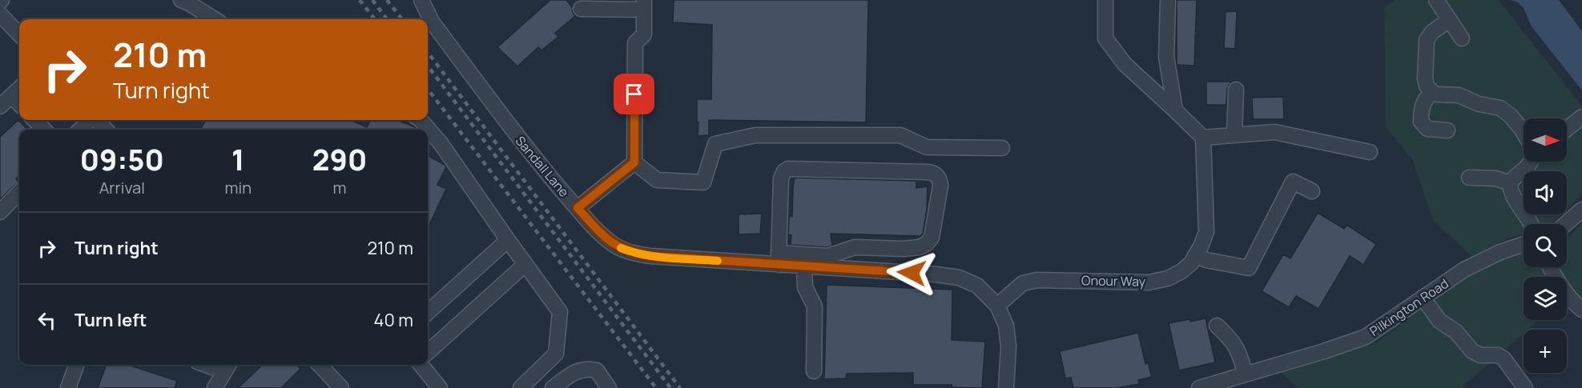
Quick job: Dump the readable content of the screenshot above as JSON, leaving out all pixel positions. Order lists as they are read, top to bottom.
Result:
{
  "streets": {
    "street": ["Sandall Lane", "Onour Way", "Pilkington Road"]
  },
  "crossings": [
    ["Sandall Lane", "Onour Way"]
  ],
  "north": "right",
  "page": {
    "turn": ["210 m", "Turn right"],
    "map_buttons": "+",
    "eta": [
      "09:50",
      "Arrival",
      "1",
      "min",
      "290",
      "m"
    ],
    "list": [
      {
        "name": "Turn right",
        "value": "210 m"
      },
      {
        "name": "Turn left",
        "value": "40 m"
      }
    ]
  }
}
